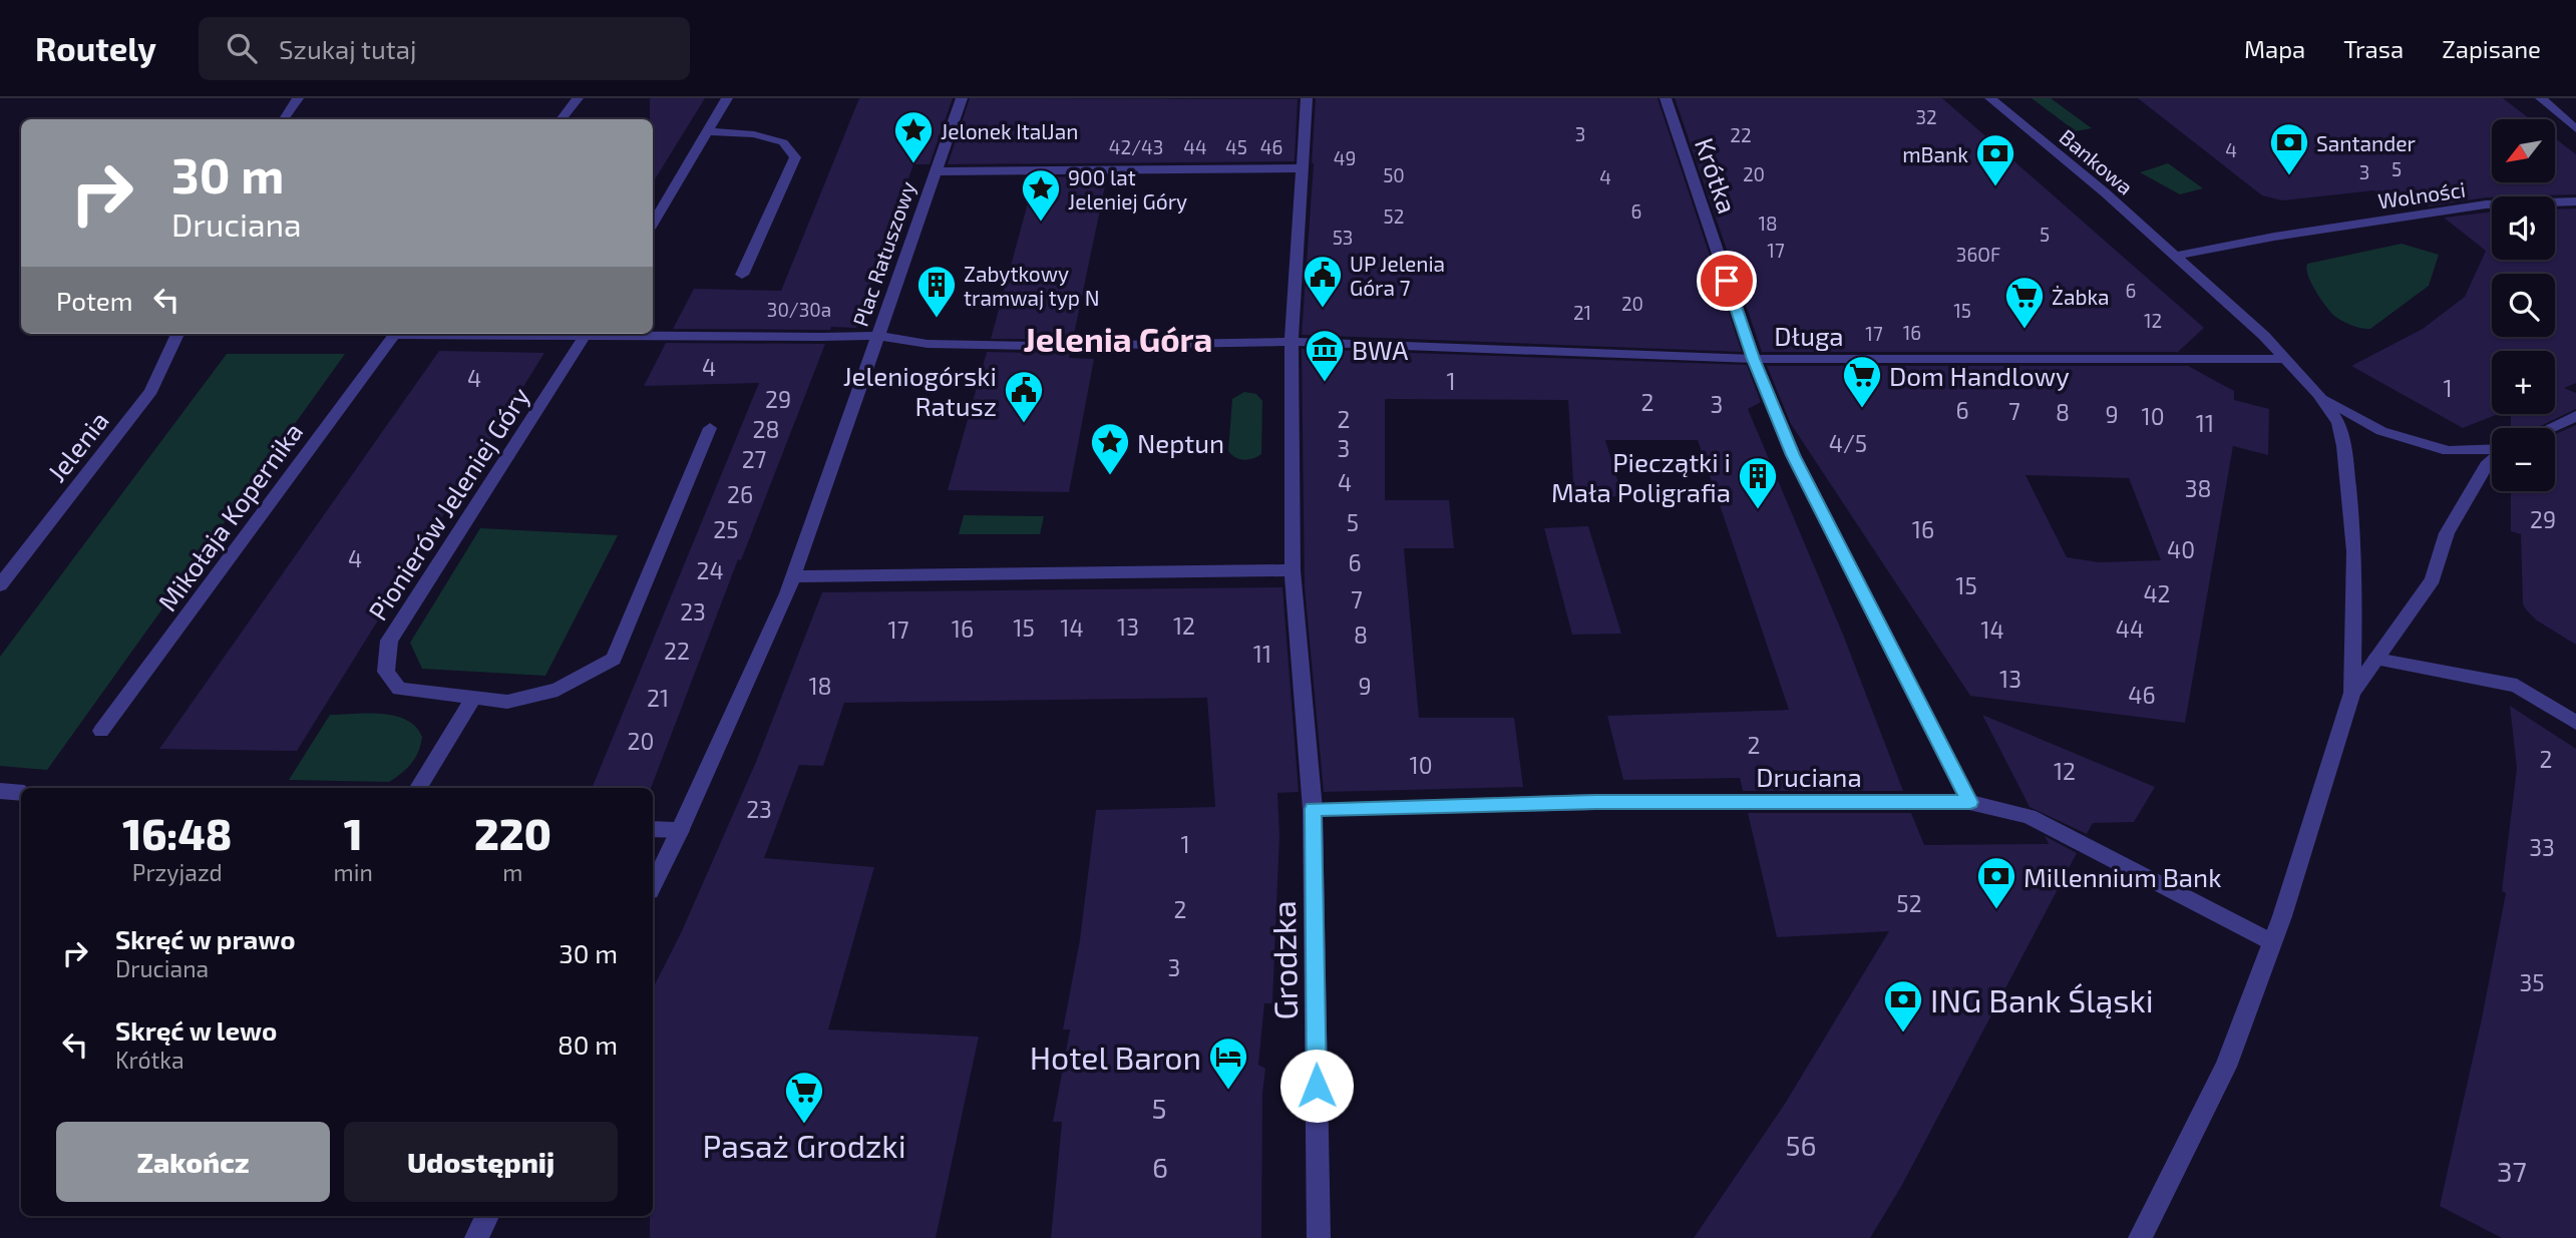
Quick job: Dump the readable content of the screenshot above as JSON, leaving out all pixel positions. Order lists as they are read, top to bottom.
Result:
{
  "streets": {
    "street": [
      "Bankowa",
      "Krótka",
      "Wolności",
      "Plac Ratuszowy",
      "Długa",
      "Jelenia",
      "Pionierów Jeleniej Góry",
      "Mikołaja Kopernika",
      "Druciana",
      "Grodzka"
    ]
  },
  "crossings": [
    ["Bankowa", "Wolności"],
    ["Bankowa", "Długa"],
    ["Krótka", "Długa"],
    ["Krótka", "Druciana"],
    ["Druciana", "Grodzka"]
  ],
  "districts": ["Jelenia Góra"],
  "places": {
    "place": ["Jelonek ItalJan", "900 lat Jeleniej Góry", "Neptun"],
    "bank": [
      "Santander",
      "mBank",
      "Millennium Bank",
      "ING Bank Śląski"
    ],
    "public building": ["UP Jelenia Góra 7", "Jeleniogórski Ratusz"],
    "building": ["Zabytkowy tramwaj typ N", "Pieczątki i Mała Poligrafia"],
    "supermarket": ["Żabka", "Dom Handlowy", "Pasaż Grodzki"],
    "museum": ["BWA"],
    "hotel": ["Hotel Baron"]
  },
  "house_numbers": [
    "32",
    "3",
    "22",
    "42/43",
    "44",
    "45",
    "46",
    "4",
    "49",
    "5",
    "3",
    "20",
    "50",
    "4",
    "6",
    "52",
    "18",
    "5",
    "53",
    "17",
    "36OF",
    "6",
    "20",
    "30/30a",
    "15",
    "21",
    "12",
    "16",
    "17",
    "4",
    "4",
    "1",
    "1",
    "29",
    "2",
    "3",
    "6",
    "7",
    "8",
    "9",
    "10",
    "2",
    "11",
    "28",
    "4/5",
    "3",
    "27",
    "4",
    "38",
    "26",
    "29",
    "5",
    "25",
    "16",
    "40",
    "4",
    "6",
    "24",
    "15",
    "42",
    "7",
    "23",
    "12",
    "13",
    "15",
    "14",
    "16",
    "44",
    "17",
    "14",
    "8",
    "22",
    "11",
    "13",
    "18",
    "9",
    "46",
    "21",
    "20",
    "2",
    "2",
    "10",
    "12",
    "23",
    "1",
    "33",
    "52",
    "2",
    "3",
    "35",
    "5",
    "56",
    "6",
    "37"
  ],
  "north": "bottom left",
  "page": {
    "header": "Routely",
    "search": "Szukaj tutaj",
    "nav": ["Mapa", "Trasa", "Zapisane"],
    "map_buttons": ["+", "−"],
    "turn": ["30 m", "Druciana"],
    "then": "Potem",
    "eta": [
      "16:48",
      "Przyjazd",
      "1",
      "min",
      "220",
      "m"
    ],
    "list": [
      {
        "name": "Skręć w prawo",
        "note": "Druciana",
        "value": "30 m"
      },
      {
        "name": "Skręć w lewo",
        "note": "Krótka",
        "value": "80 m"
      }
    ],
    "buttons": ["Zakończ", "Udostępnij"]
  }
}
